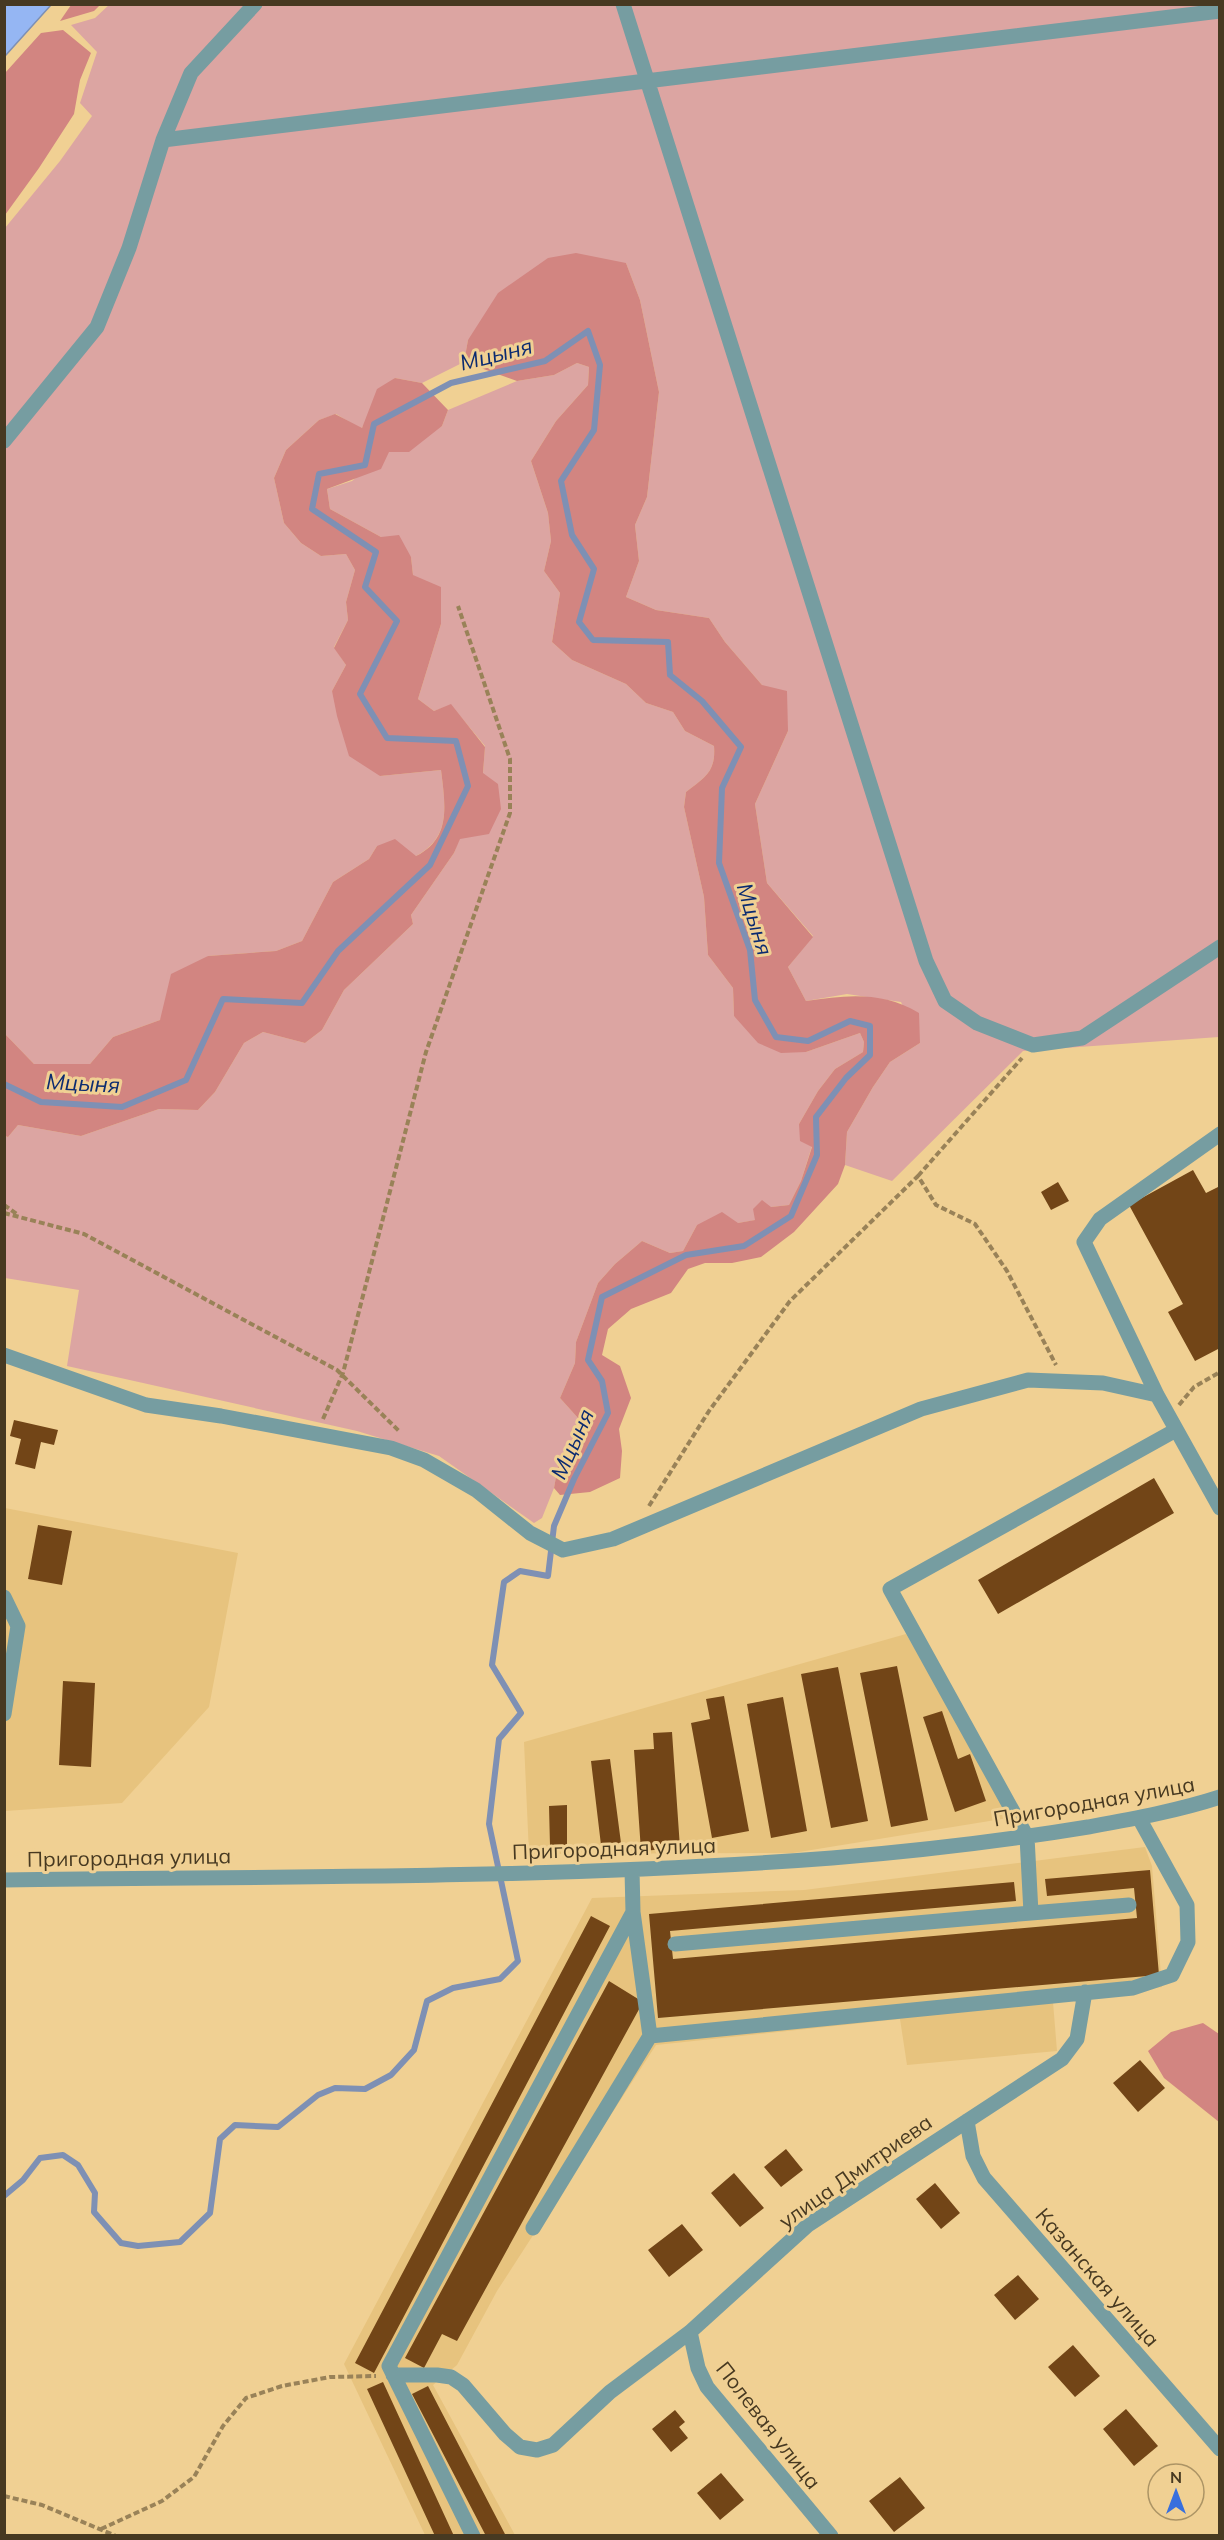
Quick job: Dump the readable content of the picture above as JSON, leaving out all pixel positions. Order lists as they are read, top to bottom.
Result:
{
  "streets": {
    "street": [
      "Пригородная улица",
      "улица Дмитриева",
      "Казанская улица",
      "Полевая улица"
    ]
  },
  "crossings": [
    ["улица Дмитриева", "Казанская улица"],
    ["улица Дмитриева", "Полевая улица"]
  ],
  "water": ["Мцыня"],
  "north": "top"
}
